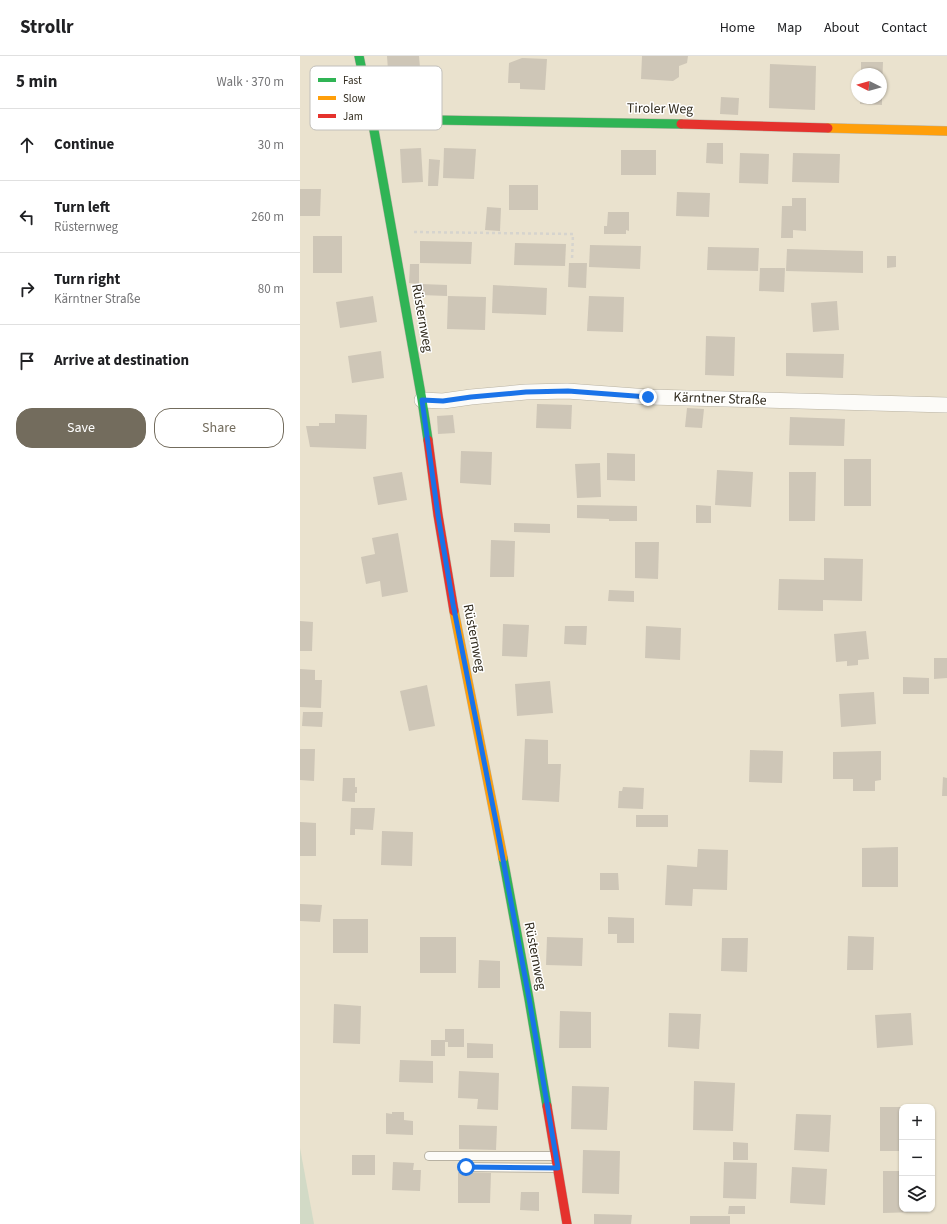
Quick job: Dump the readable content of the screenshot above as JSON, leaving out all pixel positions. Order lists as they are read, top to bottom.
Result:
{
  "streets": {
    "street": ["Tiroler Weg", "Rüsternweg", "Kärntner Straße"]
  },
  "crossings": [
    ["Rüsternweg", "Kärntner Straße"]
  ],
  "legend": ["Fast", "Slow", "Jam"],
  "north": "left",
  "page": {
    "header": "Strollr",
    "nav": [
      "Home",
      "Map",
      "About",
      "Contact"
    ],
    "heading": ["5 min", "Walk · 370 m"],
    "list": [
      ["Continue", "30 m"],
      ["Turn left", "Rüsternweg", "260 m"],
      ["Turn right", "Kärntner Straße", "80 m"],
      "Arrive at destination"
    ],
    "buttons": ["Save", "Share"],
    "map_buttons": ["+", "−"]
  }
}
